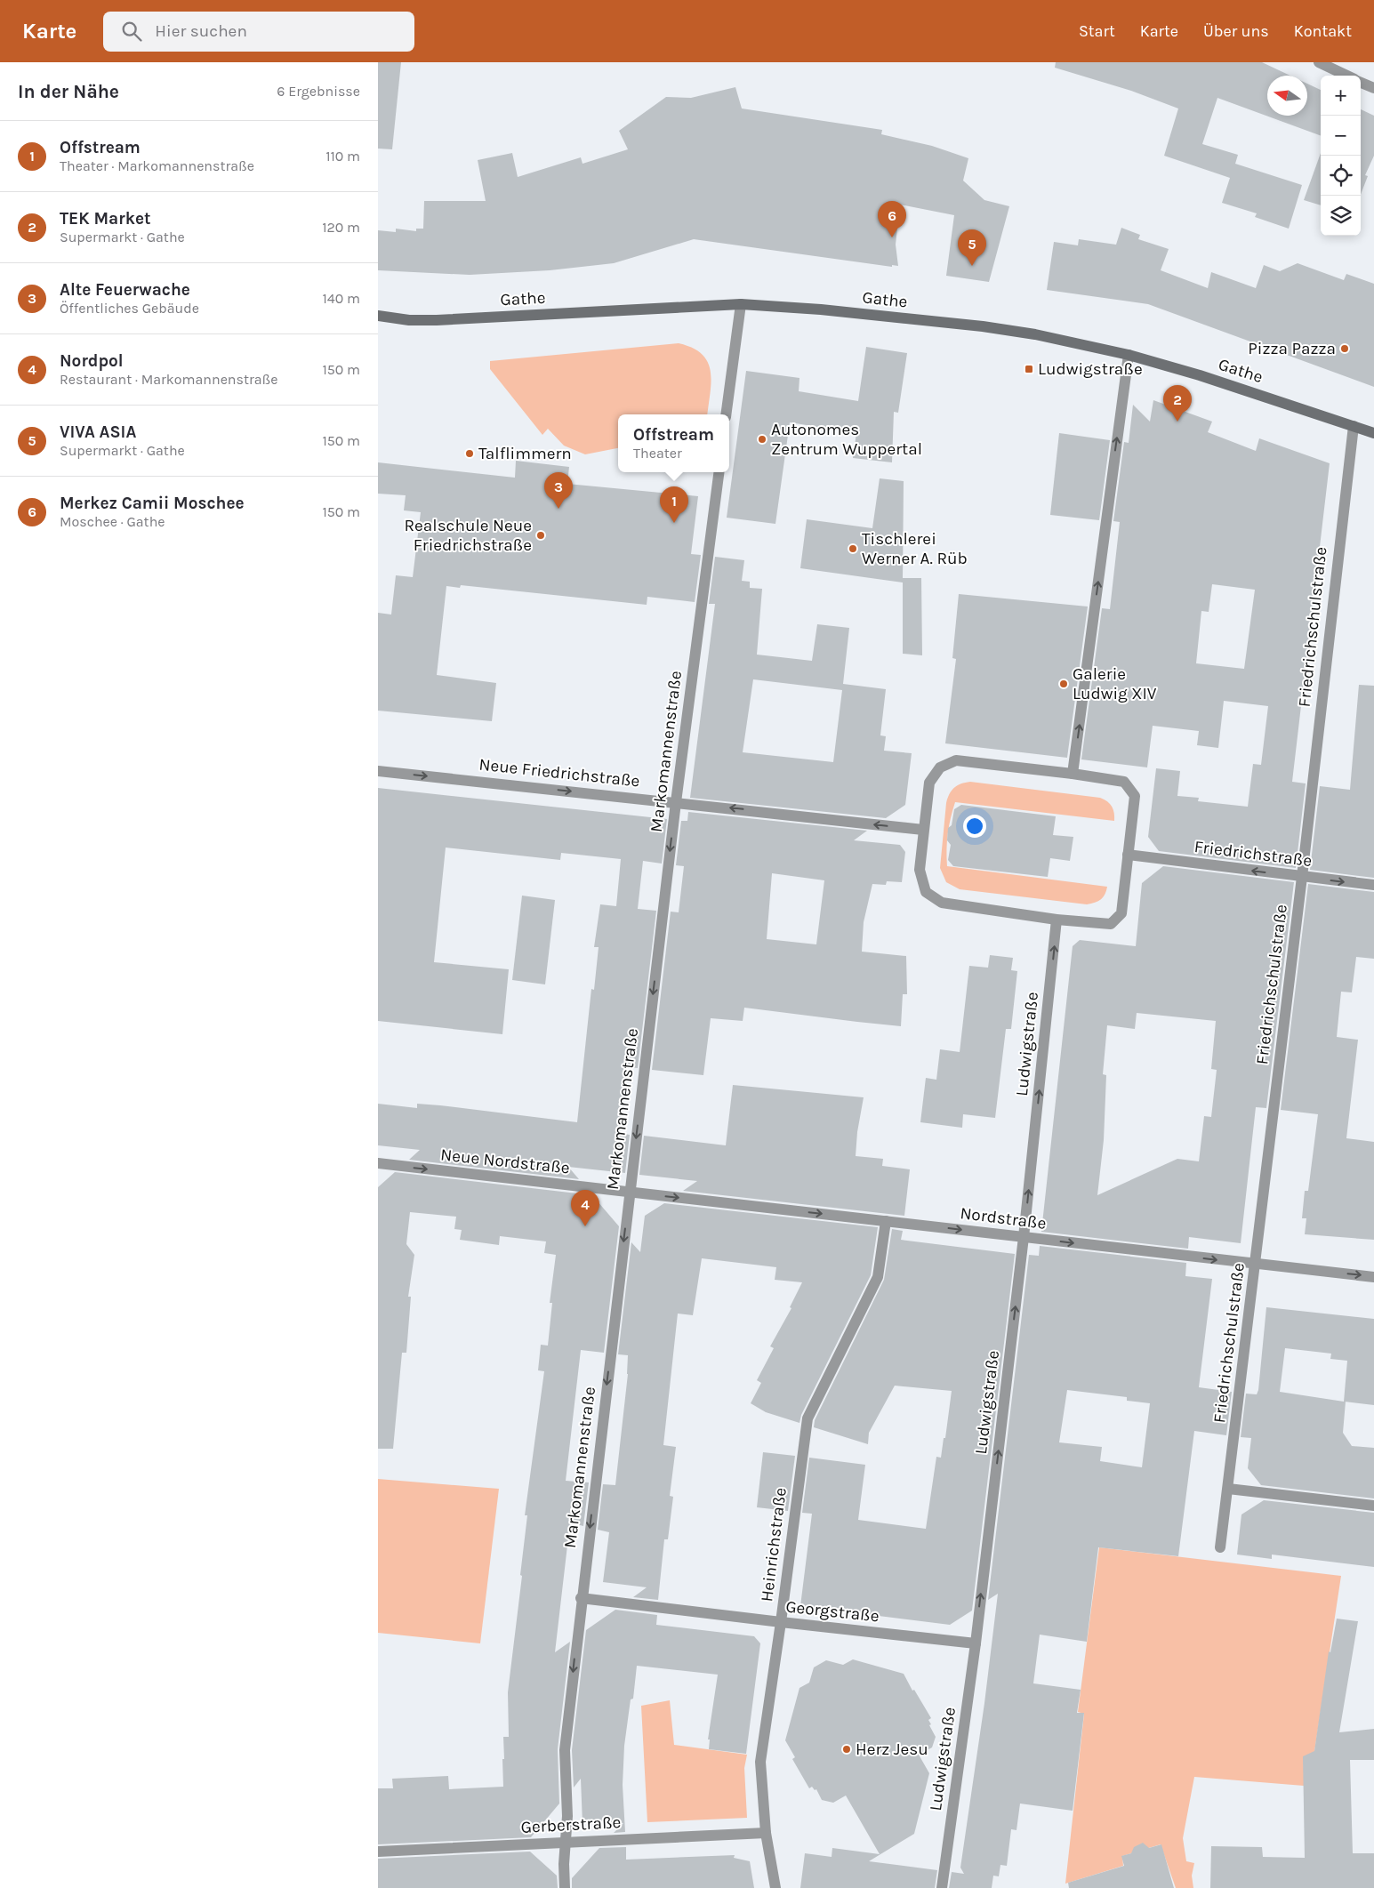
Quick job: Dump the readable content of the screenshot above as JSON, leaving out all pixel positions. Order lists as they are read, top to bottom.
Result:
{
  "streets": {
    "main road": ["Gathe"],
    "street": [
      "Friedrichschulstraße",
      "Markomannenstraße",
      "Neue Friedrichstraße",
      "Friedrichstraße",
      "Ludwigstraße",
      "Neue Nordstraße",
      "Nordstraße",
      "Heinrichstraße",
      "Georgstraße",
      "Gerberstraße"
    ]
  },
  "crossings": [
    ["Gathe", "Friedrichschulstraße"],
    ["Friedrichschulstraße", "Friedrichstraße"],
    ["Friedrichschulstraße", "Nordstraße"],
    ["Markomannenstraße", "Neue Friedrichstraße"],
    ["Markomannenstraße", "Neue Nordstraße"],
    ["Markomannenstraße", "Nordstraße"],
    ["Markomannenstraße", "Georgstraße"],
    ["Markomannenstraße", "Gerberstraße"],
    ["Ludwigstraße", "Nordstraße"],
    ["Ludwigstraße", "Georgstraße"],
    ["Neue Nordstraße", "Nordstraße"],
    ["Nordstraße", "Heinrichstraße"],
    ["Heinrichstraße", "Georgstraße"],
    ["Heinrichstraße", "Gerberstraße"]
  ],
  "one_way": [
    "Markomannenstraße",
    "Ludwigstraße",
    "Neue Nordstraße",
    "Nordstraße"
  ],
  "places": {
    "other": [
      "Pizza Pazza",
      "Autonomes Zentrum Wuppertal",
      "Talflimmern",
      "Realschule Neue Friedrichstraße",
      "Tischlerei Werner A. Rüb",
      "Galerie Ludwig XIV",
      "Herz Jesu"
    ],
    "transit": ["Ludwigstraße"]
  },
  "north": "left",
  "page": {
    "header": "Karte",
    "search": "Hier suchen",
    "nav": [
      "Start",
      "Karte",
      "Über uns",
      "Kontakt"
    ],
    "heading": ["In der Nähe", "6 Ergebnisse"],
    "map_buttons": ["+", "−"],
    "list": [
      {
        "mark": "1",
        "name": "Offstream",
        "note": "Theater · Markomannenstraße",
        "value": "110 m"
      },
      {
        "mark": "2",
        "name": "TEK Market",
        "note": "Supermarkt · Gathe",
        "value": "120 m"
      },
      {
        "mark": "3",
        "name": "Alte Feuerwache",
        "note": "Öffentliches Gebäude",
        "value": "140 m"
      },
      {
        "mark": "4",
        "name": "Nordpol",
        "note": "Restaurant · Markomannenstraße",
        "value": "150 m"
      },
      {
        "mark": "5",
        "name": "VIVA ASIA",
        "note": "Supermarkt · Gathe",
        "value": "150 m"
      },
      {
        "mark": "6",
        "name": "Merkez Camii Moschee",
        "note": "Moschee · Gathe",
        "value": "150 m"
      }
    ],
    "pins": [
      "6",
      "5",
      "2",
      "3",
      "1",
      "4"
    ],
    "popup": ["Offstream", "Theater"]
  }
}
